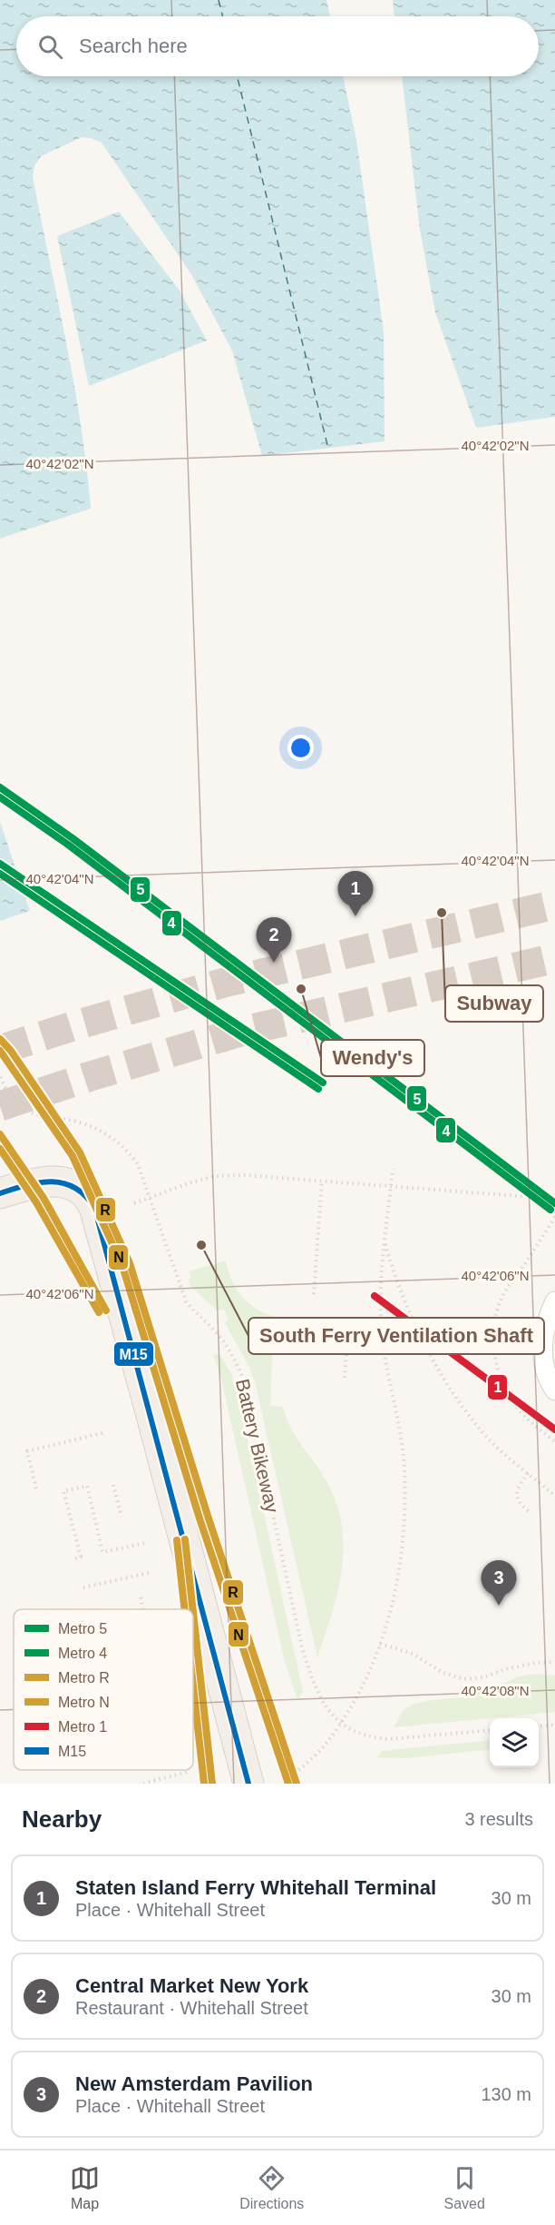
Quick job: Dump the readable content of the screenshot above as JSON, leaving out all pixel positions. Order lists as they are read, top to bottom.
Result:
{
  "streets": {
    "path": ["Battery Bikeway"]
  },
  "places": ["Subway", "Wendy's", "South Ferry Ventilation Shaft"],
  "lines": [
    "metro line 5",
    "metro line 4",
    "metro line R",
    "metro line N",
    "transit line M15",
    "metro line 1"
  ],
  "legend": [
    "Metro 5",
    "Metro 4",
    "Metro R",
    "Metro N",
    "Metro 1",
    "M15"
  ],
  "page": {
    "search": "Search here",
    "pins": ["1", "2", "3"],
    "heading": ["Nearby", "3 results"],
    "list": [
      {
        "mark": "1",
        "name": "Staten Island Ferry Whitehall Terminal",
        "note": "Place · Whitehall Street",
        "value": "30 m"
      },
      {
        "mark": "2",
        "name": "Central Market New York",
        "note": "Restaurant · Whitehall Street",
        "value": "30 m"
      },
      {
        "mark": "3",
        "name": "New Amsterdam Pavilion",
        "note": "Place · Whitehall Street",
        "value": "130 m"
      }
    ],
    "nav": ["Map", "Directions", "Saved"]
  },
  "coordinates": [
    "40°42'02\"N",
    "40°42'04\"N",
    "40°42'06\"N",
    "40°42'08\"N"
  ]
}
